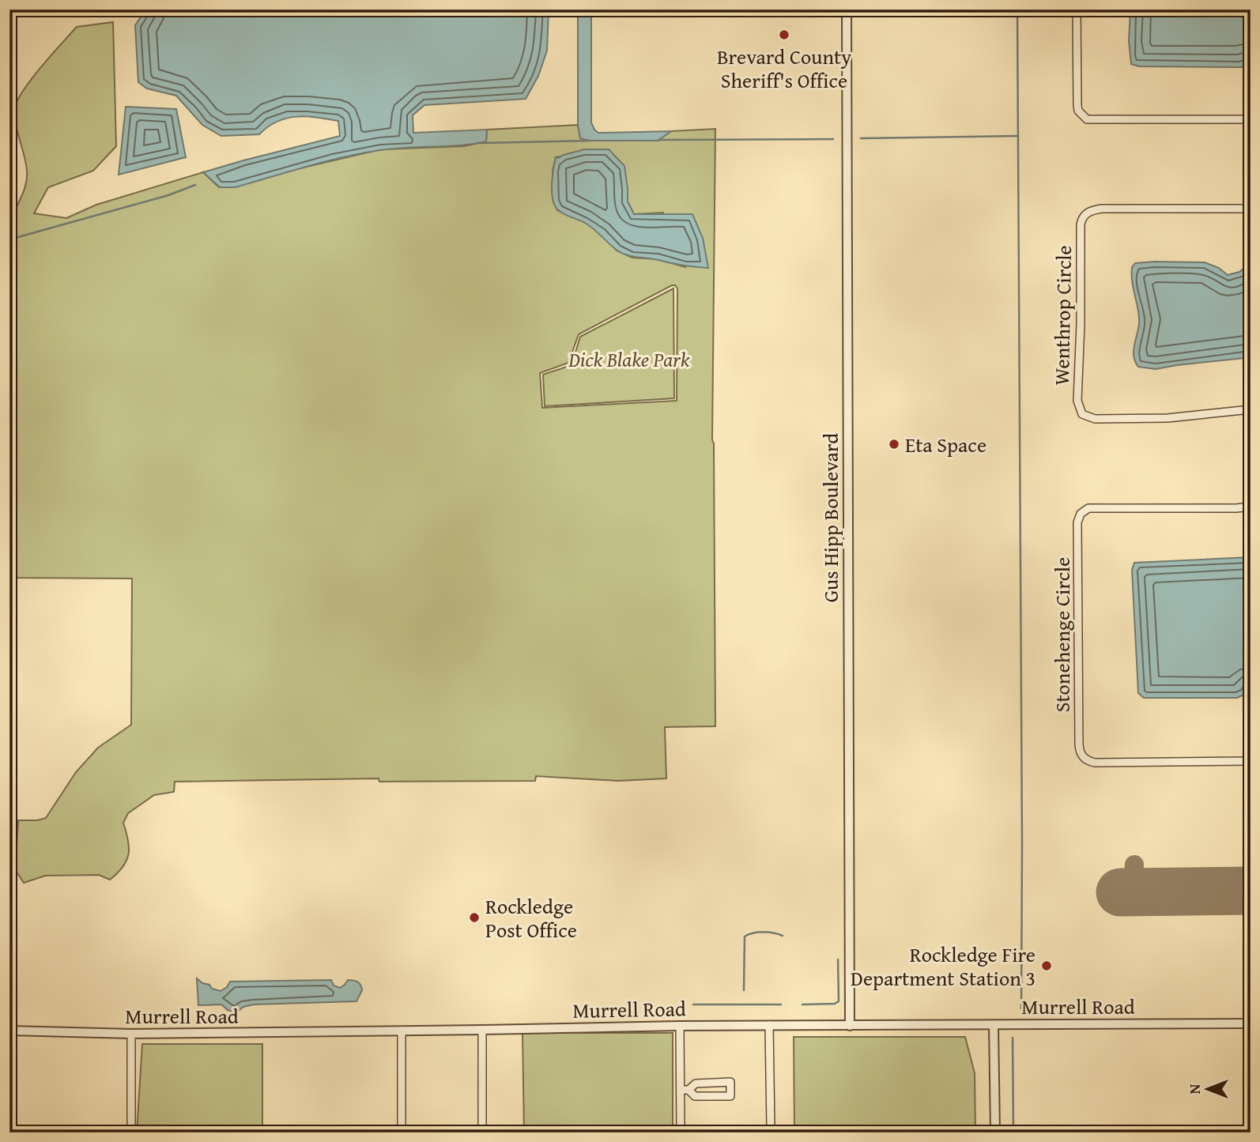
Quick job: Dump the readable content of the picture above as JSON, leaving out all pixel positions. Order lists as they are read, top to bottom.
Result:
{
  "streets": {
    "street": [
      "Wenthrop Circle",
      "Gus Hipp Boulevard",
      "Stonehenge Circle",
      "Murrell Road"
    ]
  },
  "crossings": [
    ["Gus Hipp Boulevard", "Murrell Road"]
  ],
  "parks": ["Dick Blake Park"],
  "places": [
    "Brevard County Sheriff's Office",
    "Eta Space",
    "Rockledge Post Office",
    "Rockledge Fire Department Station 3"
  ],
  "north": "left"
}
